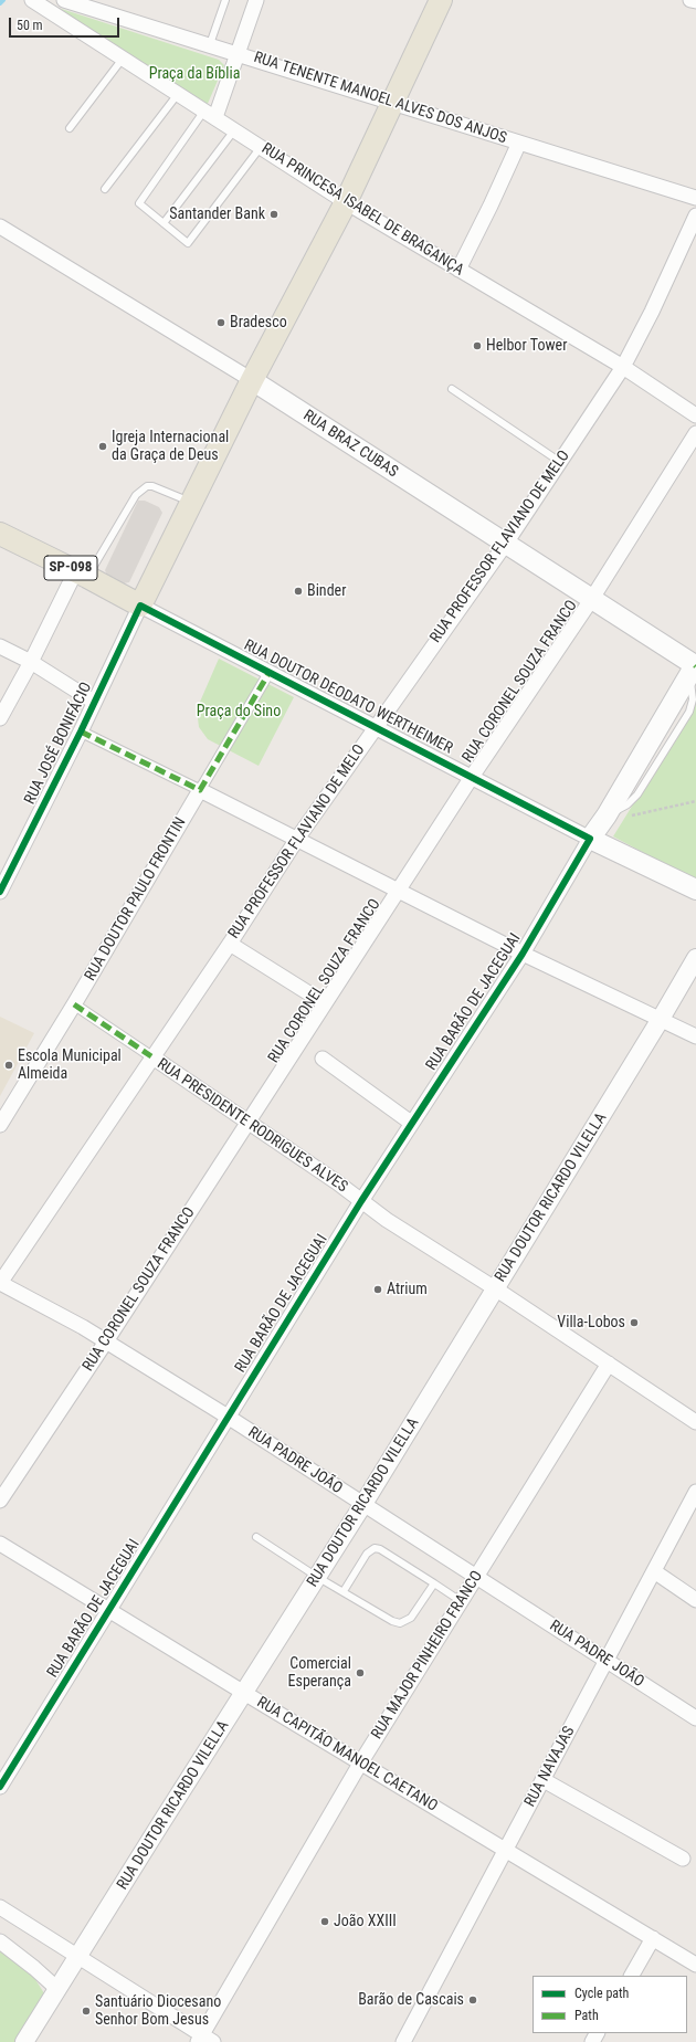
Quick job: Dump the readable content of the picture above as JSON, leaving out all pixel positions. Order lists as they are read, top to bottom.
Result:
{
  "streets": {
    "main road": ["RUA BRAZ CUBAS", "SP-098", "RUA DOUTOR DEODATO WERTHEIMER"],
    "street": [
      "RUA TENENTE MANOEL ALVES DOS ANJOS",
      "RUA PRINCESA ISABEL DE BRAGANÇA",
      "RUA PROFESSOR FLAVIANO DE MELO",
      "RUA CORONEL SOUZA FRANCO",
      "RUA JOSÉ BONIFÁCIO",
      "RUA DOUTOR PAULO FRONTIN",
      "RUA BARÃO DE JACEGUAI",
      "RUA PRESIDENTE RODRIGUES ALVES",
      "RUA DOUTOR RICARDO VILELLA",
      "RUA PADRE JOÃO",
      "RUA MAJOR PINHEIRO FRANCO",
      "RUA CAPITÃO MANOEL CAETANO",
      "RUA NAVAJAS"
    ]
  },
  "crossings": [
    ["RUA PRINCESA ISABEL DE BRAGANÇA", "RUA PROFESSOR FLAVIANO DE MELO"],
    ["RUA BRAZ CUBAS", "RUA PROFESSOR FLAVIANO DE MELO"],
    ["RUA BRAZ CUBAS", "RUA CORONEL SOUZA FRANCO"],
    ["RUA PROFESSOR FLAVIANO DE MELO", "RUA DOUTOR DEODATO WERTHEIMER"],
    ["RUA PROFESSOR FLAVIANO DE MELO", "RUA PRESIDENTE RODRIGUES ALVES"],
    ["RUA PROFESSOR FLAVIANO DE MELO", "RUA PADRE JOÃO"],
    ["RUA CORONEL SOUZA FRANCO", "RUA DOUTOR DEODATO WERTHEIMER"],
    ["RUA CORONEL SOUZA FRANCO", "RUA PRESIDENTE RODRIGUES ALVES"],
    ["RUA CORONEL SOUZA FRANCO", "RUA PADRE JOÃO"],
    ["RUA DOUTOR DEODATO WERTHEIMER", "RUA JOSÉ BONIFÁCIO"],
    ["RUA DOUTOR DEODATO WERTHEIMER", "RUA DOUTOR PAULO FRONTIN"],
    ["RUA DOUTOR DEODATO WERTHEIMER", "RUA BARÃO DE JACEGUAI"],
    ["RUA DOUTOR PAULO FRONTIN", "RUA PRESIDENTE RODRIGUES ALVES"],
    ["RUA BARÃO DE JACEGUAI", "RUA PRESIDENTE RODRIGUES ALVES"],
    ["RUA BARÃO DE JACEGUAI", "RUA PADRE JOÃO"],
    ["RUA BARÃO DE JACEGUAI", "RUA CAPITÃO MANOEL CAETANO"],
    ["RUA PRESIDENTE RODRIGUES ALVES", "RUA DOUTOR RICARDO VILELLA"],
    ["RUA PRESIDENTE RODRIGUES ALVES", "RUA MAJOR PINHEIRO FRANCO"],
    ["RUA DOUTOR RICARDO VILELLA", "RUA PADRE JOÃO"],
    ["RUA DOUTOR RICARDO VILELLA", "RUA CAPITÃO MANOEL CAETANO"],
    ["RUA PADRE JOÃO", "RUA MAJOR PINHEIRO FRANCO"],
    ["RUA PADRE JOÃO", "RUA NAVAJAS"],
    ["RUA MAJOR PINHEIRO FRANCO", "RUA CAPITÃO MANOEL CAETANO"],
    ["RUA CAPITÃO MANOEL CAETANO", "RUA NAVAJAS"]
  ],
  "parks": ["Praça da Bíblia", "Praça do Sino"],
  "places": [
    "Santander Bank",
    "Bradesco",
    "Helbor Tower",
    "Igreja Internacional da Graça de Deus",
    "Binder",
    "Escola Municipal Almeida",
    "Atrium",
    "Villa-Lobos",
    "Comercial Esperança",
    "João XXIII",
    "Barão de Cascais",
    "Santuário Diocesano Senhor Bom Jesus"
  ],
  "legend": ["Cycle path", "Path"],
  "scale_bar": "50 m"
}
